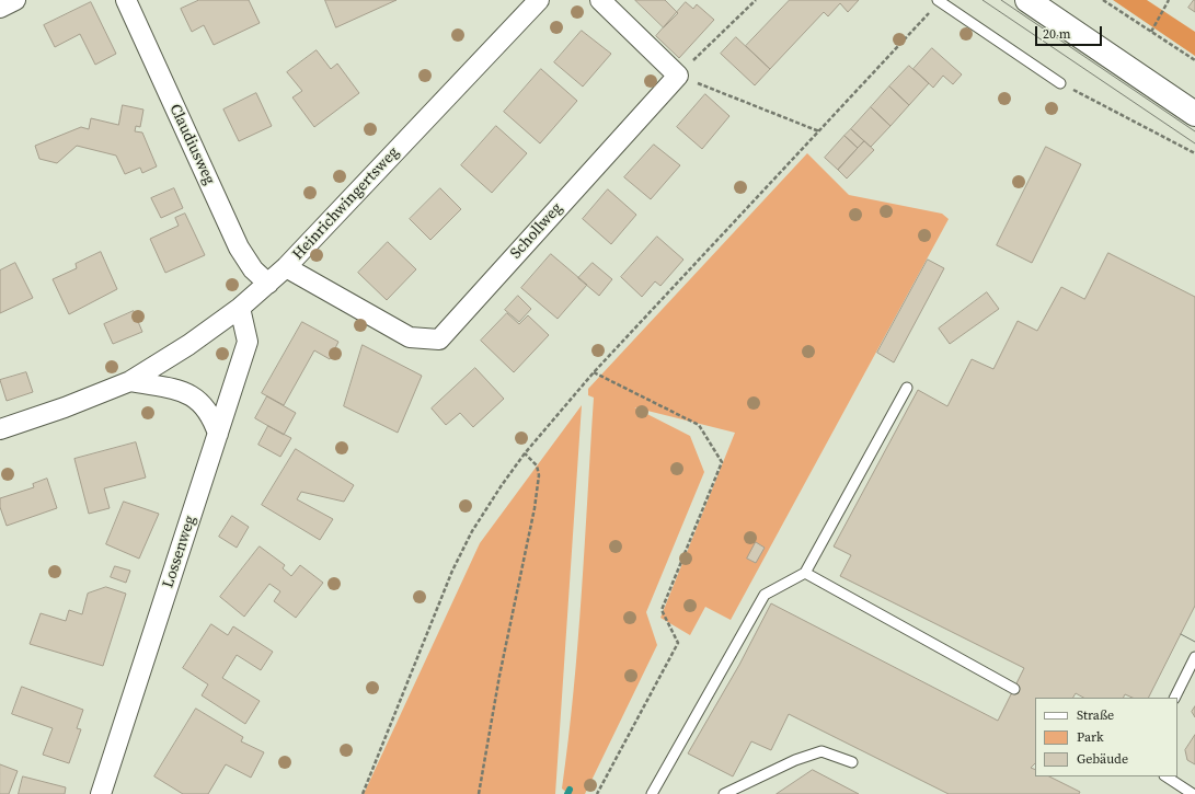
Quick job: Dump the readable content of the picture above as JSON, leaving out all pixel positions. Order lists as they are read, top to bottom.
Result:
{
  "streets": {
    "street": [
      "Claudiusweg",
      "Heinrichwingertsweg",
      "Schollweg",
      "Lossenweg"
    ]
  },
  "crossings": [
    ["Claudiusweg", "Heinrichwingertsweg"],
    ["Heinrichwingertsweg", "Schollweg"],
    ["Heinrichwingertsweg", "Lossenweg"]
  ],
  "legend": ["Straße", "Park", "Gebäude"],
  "scale_bar": "20 m"
}
